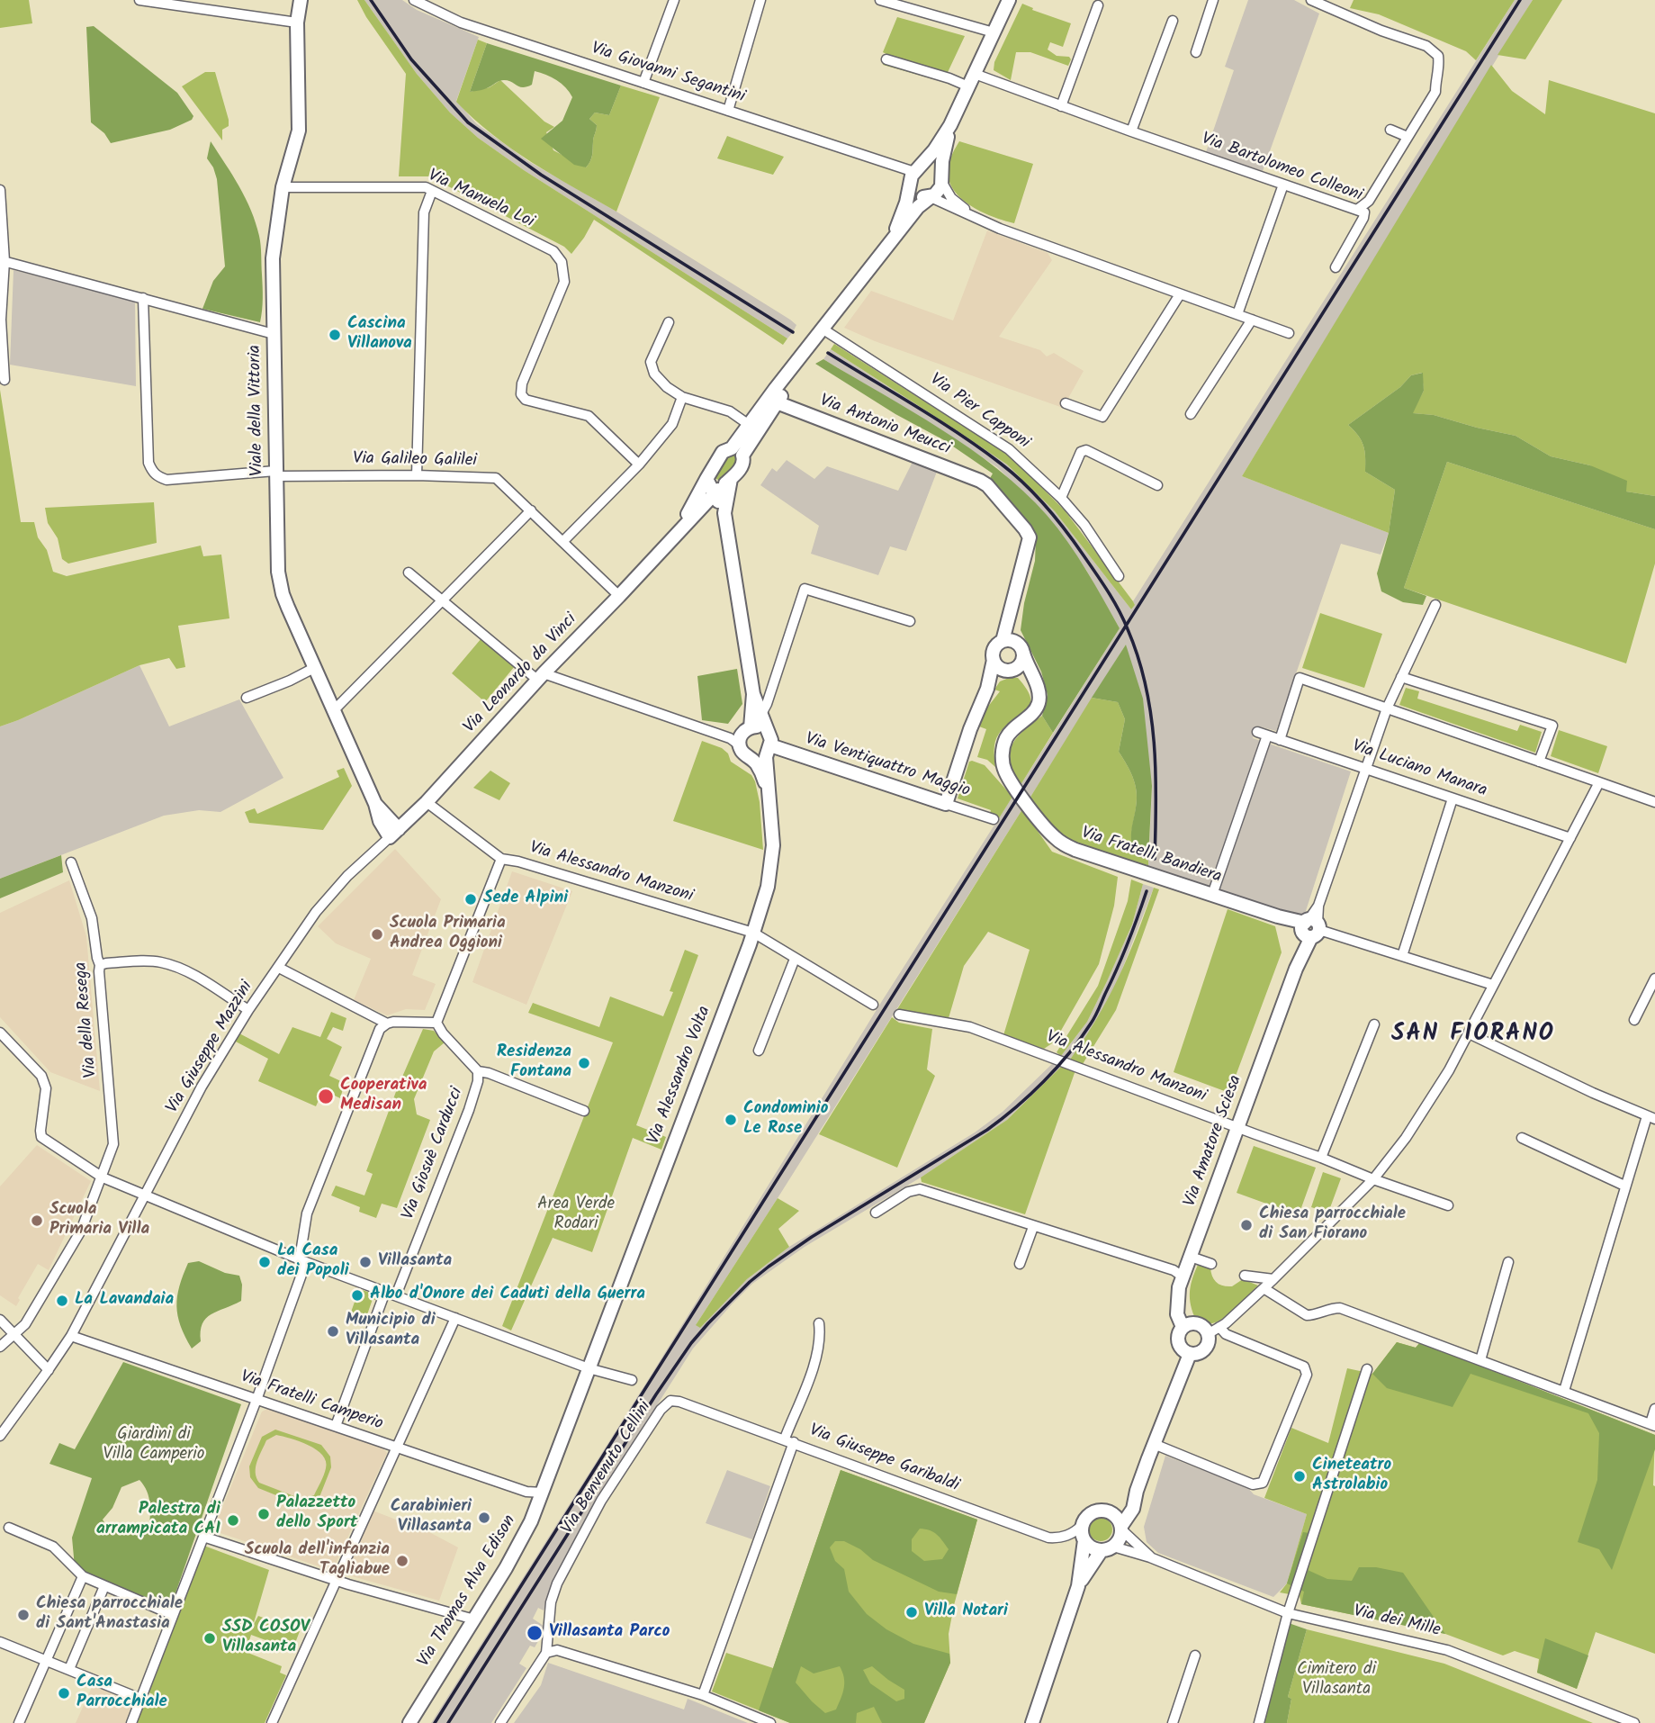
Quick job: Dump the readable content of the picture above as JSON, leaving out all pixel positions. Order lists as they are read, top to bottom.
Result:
{
  "streets": {
    "street": [
      "Via Giovanni Segantini",
      "Via Bartolomeo Colleoni",
      "Via Manuela Loi",
      "Viale della Vittoria",
      "Via Pier Capponi",
      "Via Antonio Meucci",
      "Via Galileo Galilei",
      "Via Leonardo da Vinci",
      "Via Ventiquattro Maggio",
      "Via Luciano Manara",
      "Via Fratelli Bandiera",
      "Via Alessandro Manzoni",
      "Via della Resega",
      "Via Giuseppe Mazzini",
      "Via Alessandro Volta",
      "Via Amatore Sciesa",
      "Via Giosuè Carducci",
      "Via Fratelli Camperio",
      "Via Giuseppe Garibaldi",
      "Via Benvenuto Cellini",
      "Via Thomas Alva Edison",
      "Via dei Mille"
    ]
  },
  "crossings": [
    ["Via Manuela Loi", "Viale della Vittoria"],
    ["Viale della Vittoria", "Via Galileo Galilei"],
    ["Viale della Vittoria", "Via Leonardo da Vinci"],
    ["Viale della Vittoria", "Via Giuseppe Mazzini"],
    ["Via Antonio Meucci", "Via Fratelli Bandiera"],
    ["Via Galileo Galilei", "Via Leonardo da Vinci"],
    ["Via Leonardo da Vinci", "Via Alessandro Manzoni"],
    ["Via Leonardo da Vinci", "Via Giuseppe Mazzini"],
    ["Via Leonardo da Vinci", "Via Alessandro Volta"],
    ["Via Ventiquattro Maggio", "Via Alessandro Volta"],
    ["Via Luciano Manara", "Via Amatore Sciesa"],
    ["Via Fratelli Bandiera", "Via Amatore Sciesa"],
    ["Via Alessandro Manzoni", "Via Alessandro Volta"],
    ["Via Alessandro Manzoni", "Via Amatore Sciesa"],
    ["Via Giuseppe Mazzini", "Via Fratelli Camperio"],
    ["Via Alessandro Volta", "Via Thomas Alva Edison"],
    ["Via Fratelli Camperio", "Via Thomas Alva Edison"],
    ["Via Giuseppe Garibaldi", "Via Benvenuto Cellini"],
    ["Via Giuseppe Garibaldi", "Via dei Mille"]
  ],
  "districts": ["SAN FIORANO"],
  "parks": ["Area Verde Rodari", "Giardini di Villa Camperio", "Cimitero di Villasanta"],
  "places": [
    "Cascina Villanova",
    "Sede Alpini",
    "Scuola Primaria Andrea Oggioni",
    "Residenza Fontana",
    "Cooperativa Medisan",
    "Condominio Le Rose",
    "Scuola Primaria Villa",
    "Chiesa parrocchiale di San Fiorano",
    "La Casa dei Popoli",
    "Villasanta",
    "Albo d'Onore dei Caduti della Guerra",
    "La Lavandaia",
    "Municipio di Villasanta",
    "Cineteatro Astrolabio",
    "Palazzetto dello Sport",
    "Carabinieri Villasanta",
    "Palestra di arrampicata CAI",
    "Scuola dell'infanzia Tagliabue",
    "Villa Notari",
    "Chiesa parrocchiale di Sant'Anastasia",
    "Villasanta Parco",
    "SSD COSOV Villasanta",
    "Casa Parrocchiale"
  ]
}
